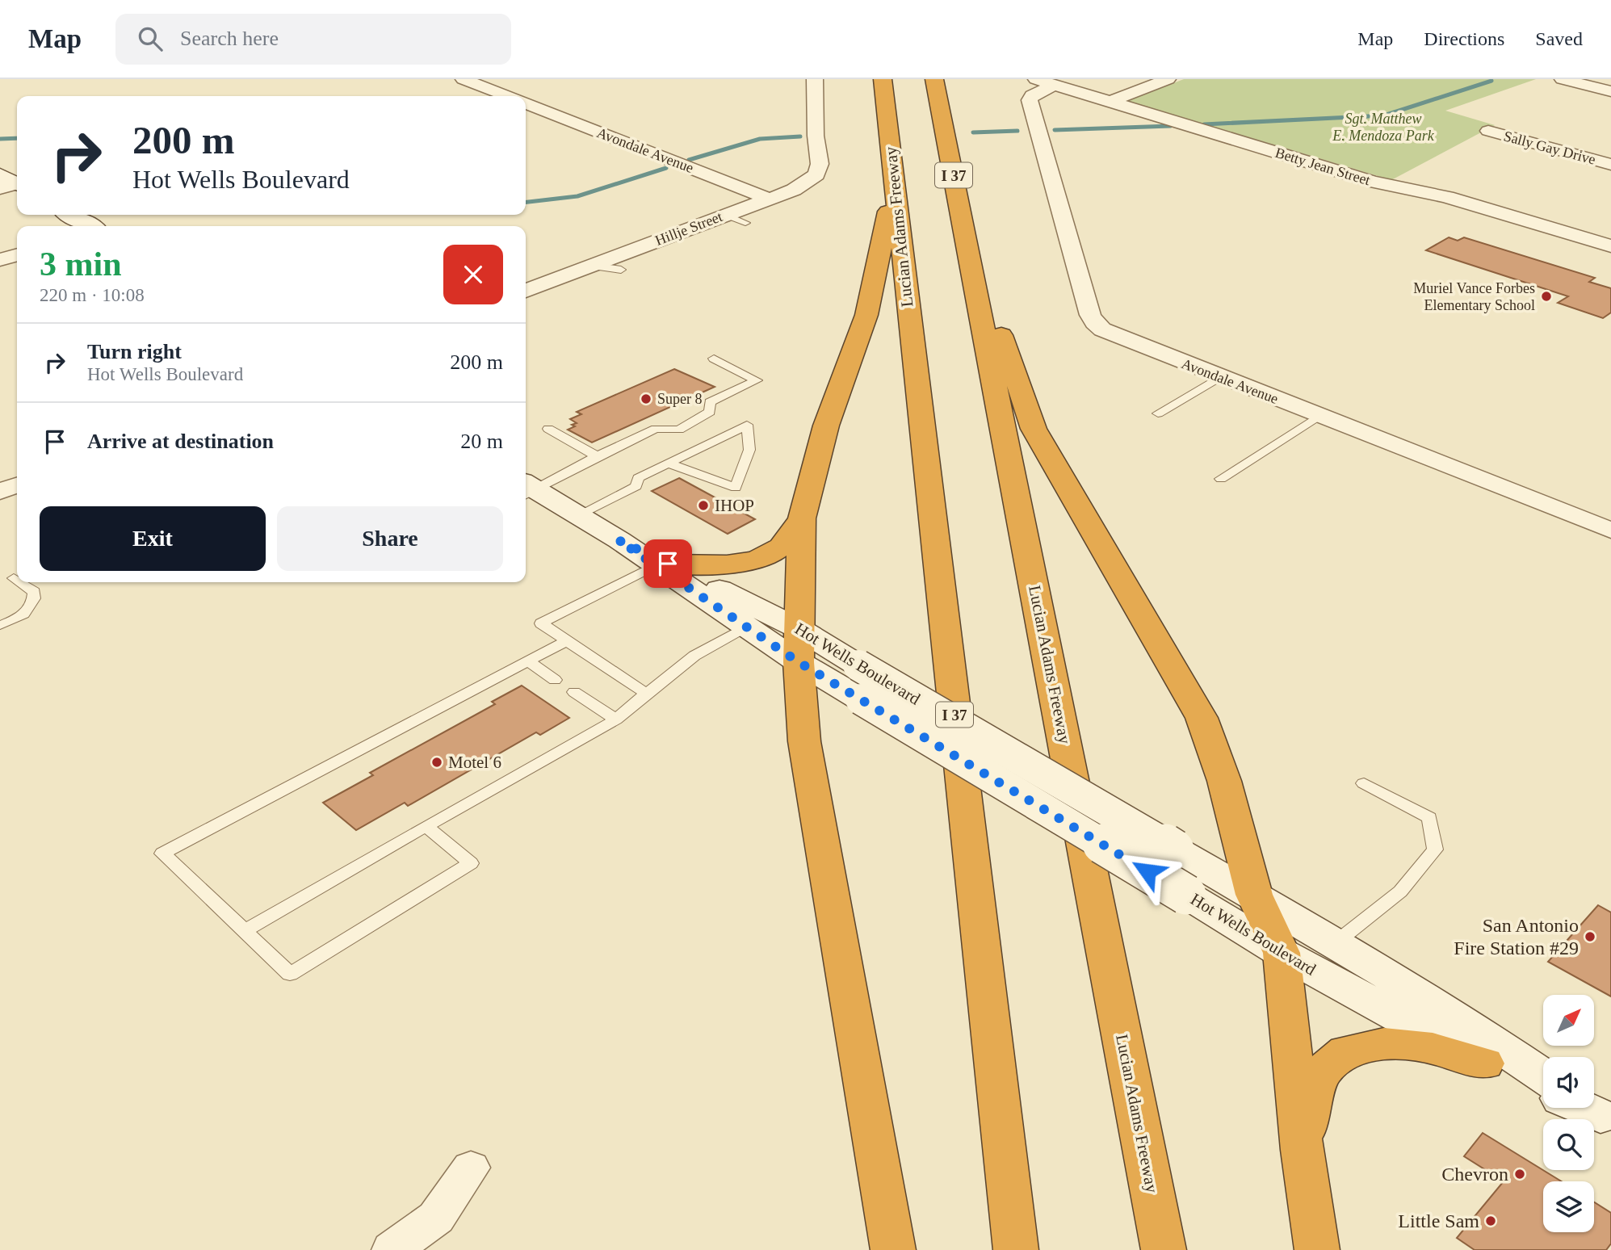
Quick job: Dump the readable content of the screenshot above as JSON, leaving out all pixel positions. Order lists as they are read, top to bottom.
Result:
{
  "streets": {
    "highway": ["I 37", "Lucian Adams Freeway"],
    "street": [
      "Sally Gay Drive",
      "Avondale Avenue",
      "Betty Jean Street",
      "Hillje Street",
      "Hot Wells Boulevard"
    ]
  },
  "crossings": [
    ["Avondale Avenue", "Betty Jean Street"],
    ["Avondale Avenue", "Hillje Street"]
  ],
  "parks": ["Sgt. Matthew E. Mendoza Park"],
  "places": [
    "Muriel Vance Forbes Elementary School",
    "Super 8",
    "IHOP",
    "Motel 6",
    "San Antonio Fire Station #29",
    "Chevron",
    "Little Sam"
  ],
  "north": "top right",
  "page": {
    "header": "Map",
    "search": "Search here",
    "nav": ["Map", "Directions", "Saved"],
    "turn": ["200 m", "Hot Wells Boulevard"],
    "heading": ["3 min", "220 m · 10:08"],
    "list": [
      {
        "name": "Turn right",
        "note": "Hot Wells Boulevard",
        "value": "200 m"
      },
      {
        "name": "Arrive at destination",
        "value": "20 m"
      }
    ],
    "buttons": ["Exit", "Share"]
  }
}
